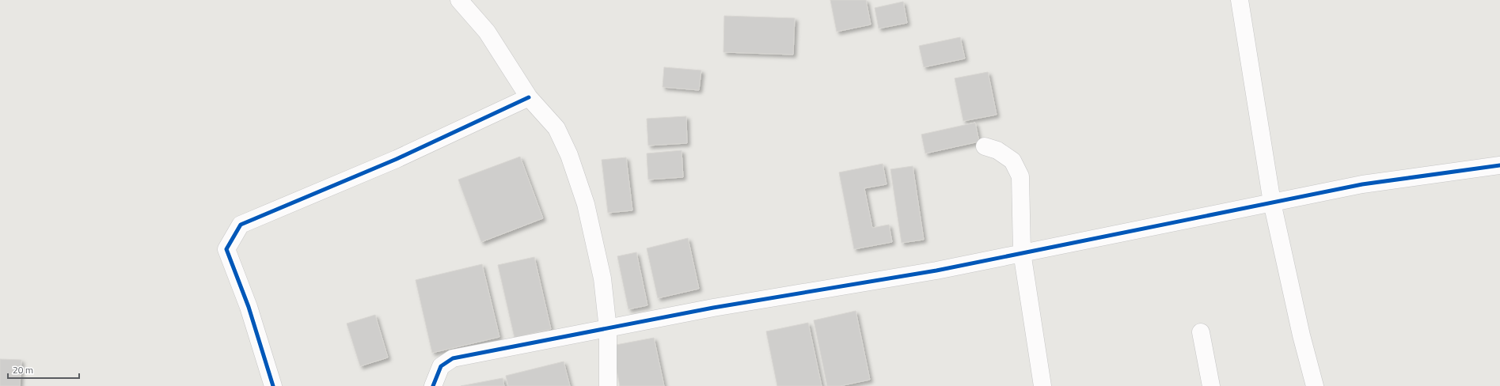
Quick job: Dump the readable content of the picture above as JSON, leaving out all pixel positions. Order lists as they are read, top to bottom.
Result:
{
  "scale_bar": "20 m"
}
